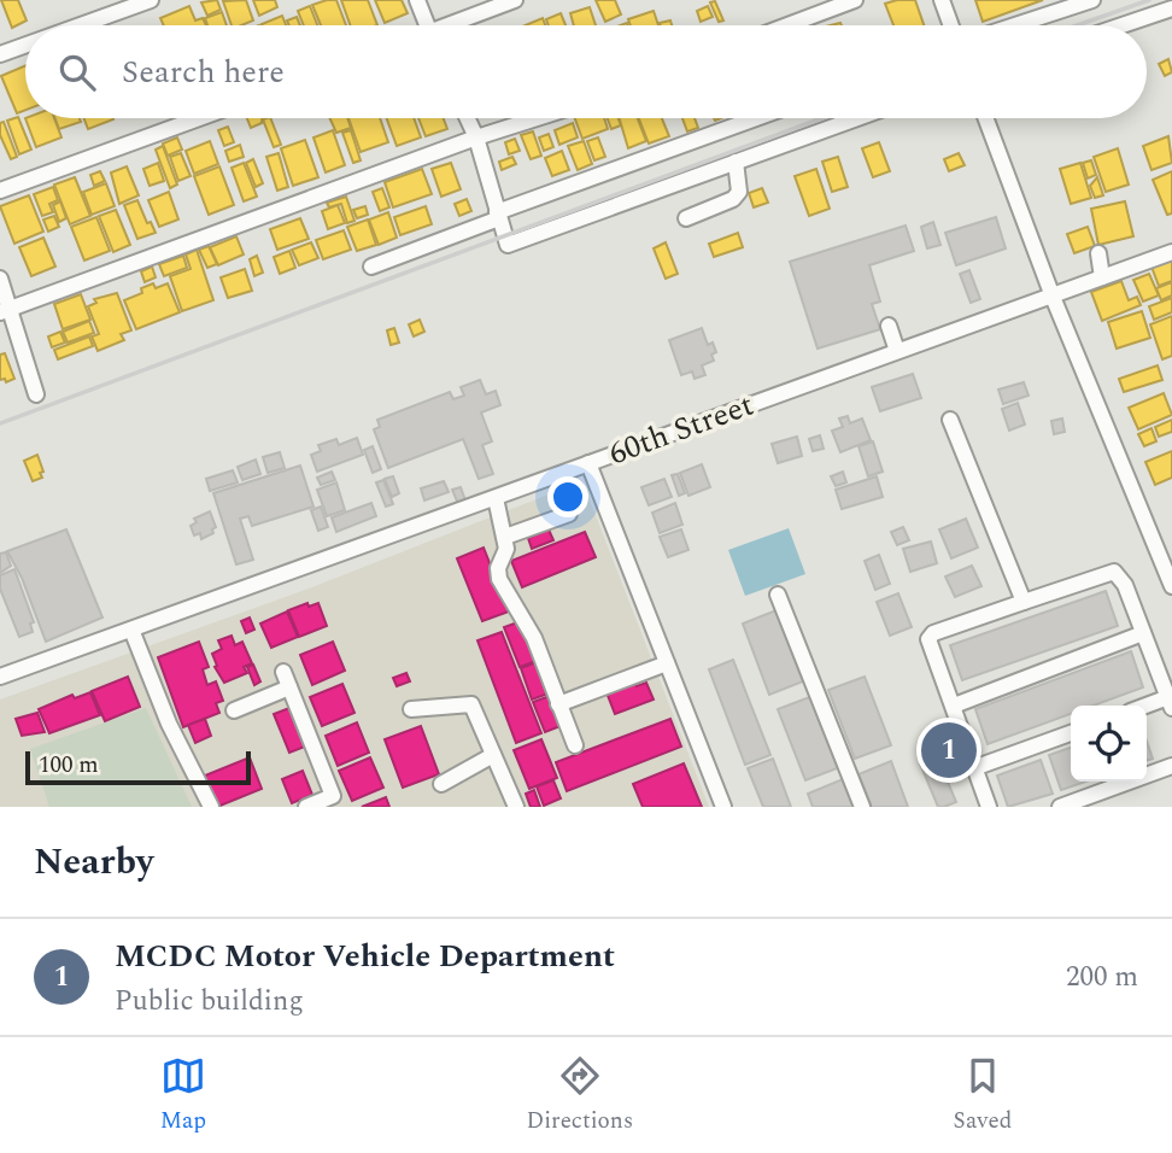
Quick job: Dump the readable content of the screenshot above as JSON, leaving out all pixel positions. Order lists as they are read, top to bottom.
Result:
{
  "streets": {
    "street": ["60th Street"]
  },
  "scale_bar": "100 m",
  "page": {
    "search": "Search here",
    "pins": "1",
    "scale": "100 m",
    "heading": "Nearby",
    "list": [
      {
        "mark": "1",
        "name": "MCDC Motor Vehicle Department",
        "note": "Public building",
        "value": "200 m"
      }
    ],
    "nav": ["Map", "Directions", "Saved"]
  }
}
